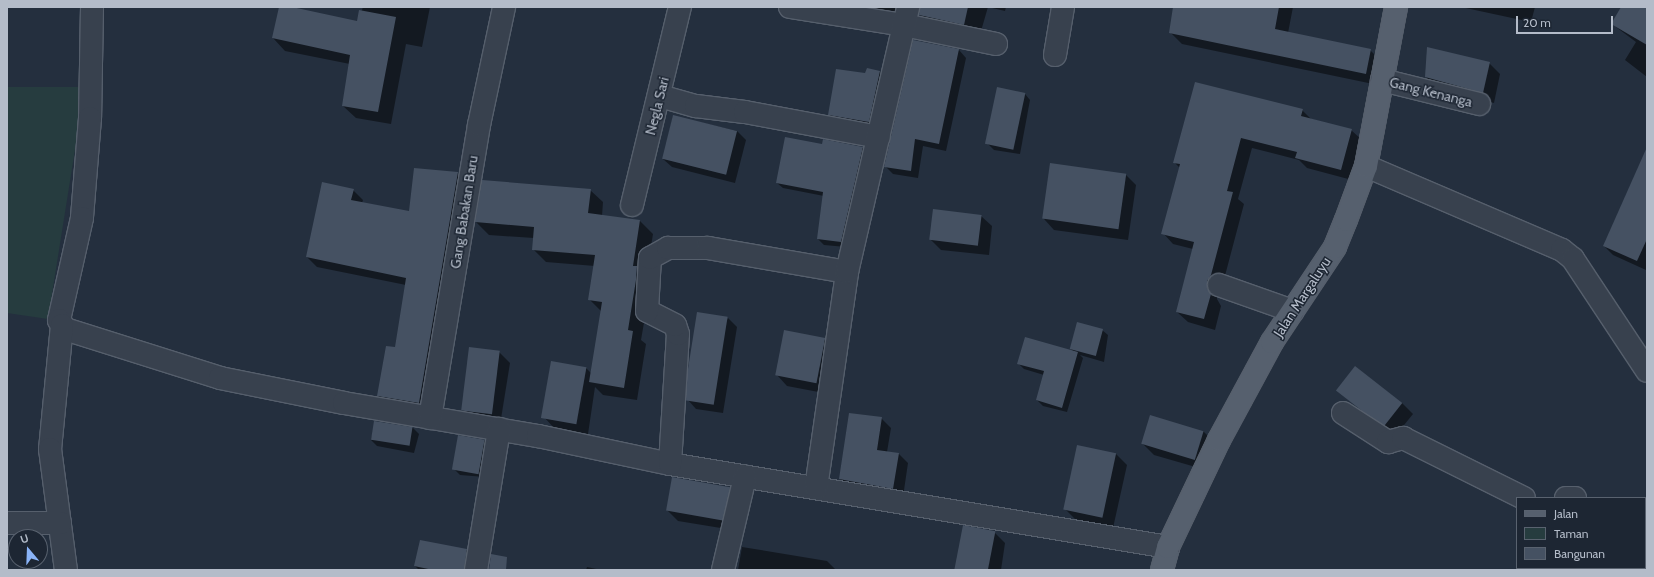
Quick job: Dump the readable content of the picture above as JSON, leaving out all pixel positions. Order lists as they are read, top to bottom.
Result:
{
  "streets": {
    "main road": ["Jalan Margaluyu"],
    "street": ["Gang Kenanga", "Negla Sari", "Gang Babakan Baru"]
  },
  "crossings": [
    ["Gang Kenanga", "Jalan Margaluyu"]
  ],
  "legend": ["Jalan", "Taman", "Bangunan"],
  "scale_bar": "20 m",
  "north": "top"
}
